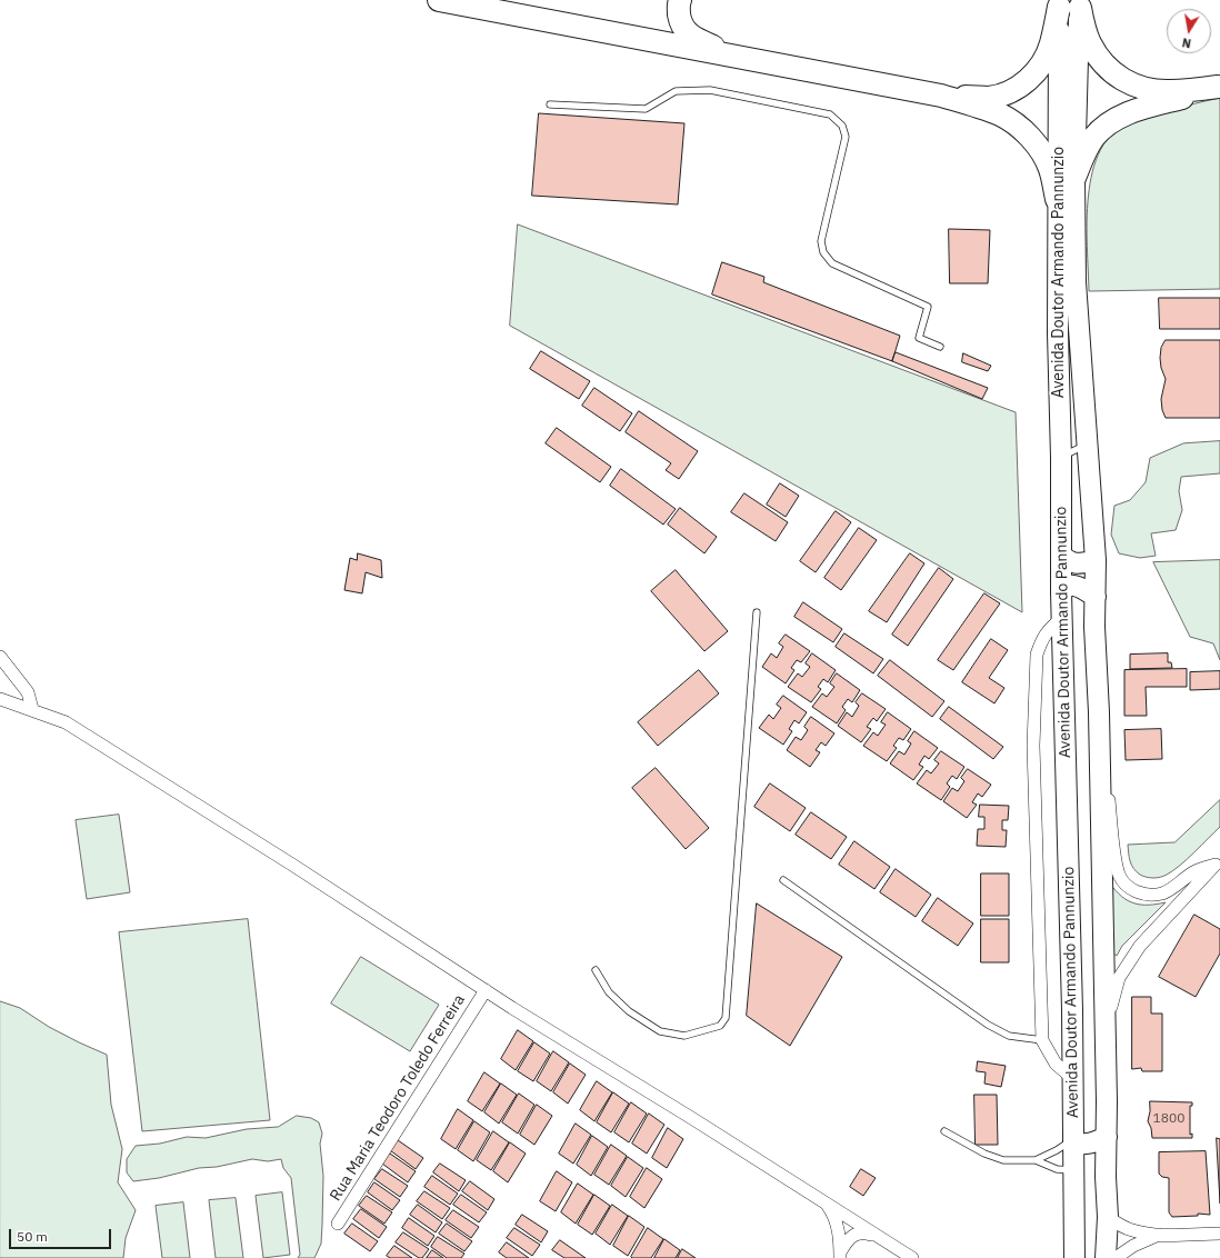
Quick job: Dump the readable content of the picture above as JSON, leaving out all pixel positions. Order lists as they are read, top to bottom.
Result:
{
  "streets": {
    "main road": ["Avenida Doutor Armando Pannunzio"],
    "street": ["Rua Maria Teodoro Toledo Ferreira"]
  },
  "house_numbers": ["1800"],
  "scale_bar": "50 m",
  "north": "bottom"
}
